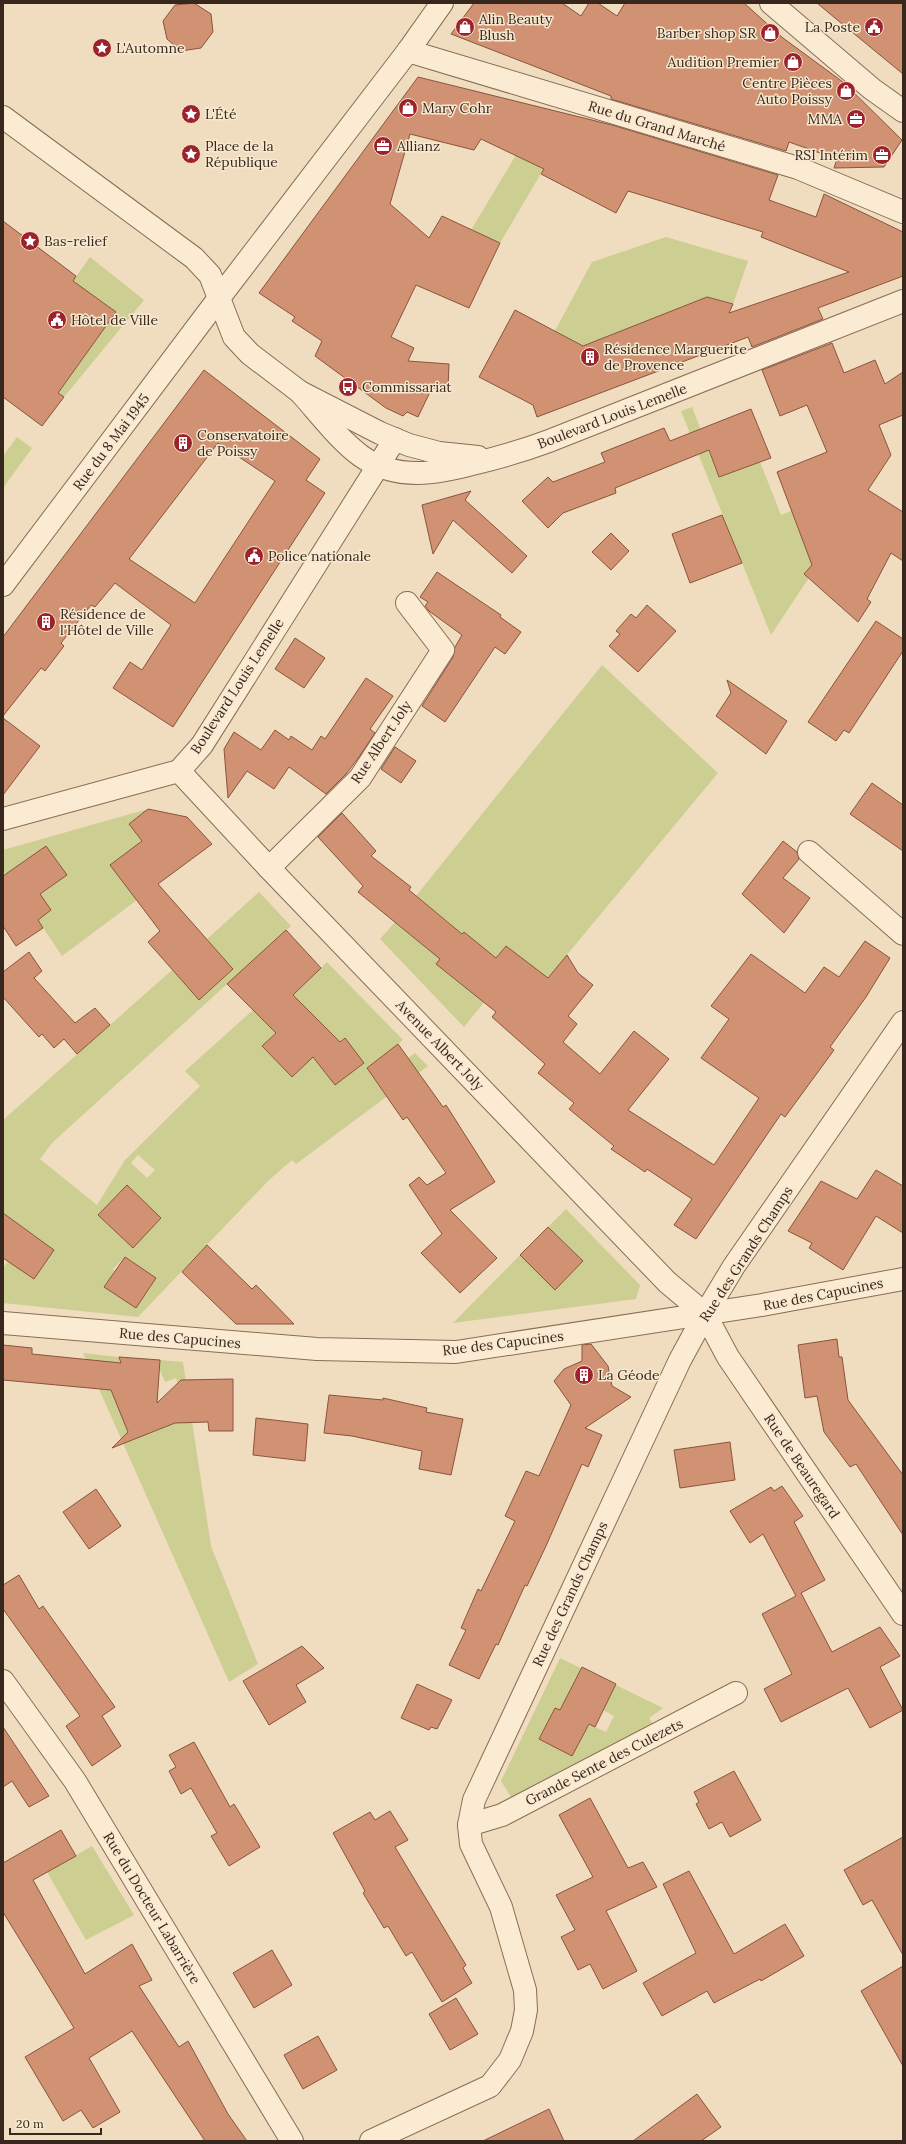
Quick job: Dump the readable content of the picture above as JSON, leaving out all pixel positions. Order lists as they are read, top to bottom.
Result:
{
  "streets": {
    "street": [
      "Rue du Grand Marché",
      "Boulevard Louis Lemelle",
      "Rue du 8 Mai 1945",
      "Rue Albert Joly",
      "Avenue Albert Joly",
      "Rue des Grands Champs",
      "Rue des Capucines",
      "Rue de Beauregard",
      "Grande Sente des Culezets",
      "Rue du Docteur Labarrière"
    ]
  },
  "crossings": [
    ["Boulevard Louis Lemelle", "Avenue Albert Joly"],
    ["Rue Albert Joly", "Avenue Albert Joly"],
    ["Avenue Albert Joly", "Rue des Grands Champs"],
    ["Avenue Albert Joly", "Rue des Capucines"],
    ["Avenue Albert Joly", "Rue de Beauregard"],
    ["Rue des Grands Champs", "Rue des Capucines"],
    ["Rue des Grands Champs", "Rue de Beauregard"],
    ["Rue des Grands Champs", "Grande Sente des Culezets"],
    ["Rue des Capucines", "Rue de Beauregard"]
  ],
  "places": {
    "shop": [
      "Alin Beauty Blush",
      "Barber shop SR",
      "Audition Premier",
      "Centre Pièces Auto Poissy",
      "Mary Cohr"
    ],
    "public building": ["La Poste", "Hôtel de Ville", "Police nationale"],
    "place": [
      "L'Automne",
      "L'Été",
      "Place de la République",
      "Bas-relief"
    ],
    "office": ["MMA", "Allianz", "RSI Intérim"],
    "building": [
      "Résidence Marguerite de Provence",
      "Conservatoire de Poissy",
      "Résidence de l'Hôtel de Ville",
      "La Géode"
    ],
    "bus stop": ["Commissariat"]
  },
  "scale_bar": "20 m"
}
